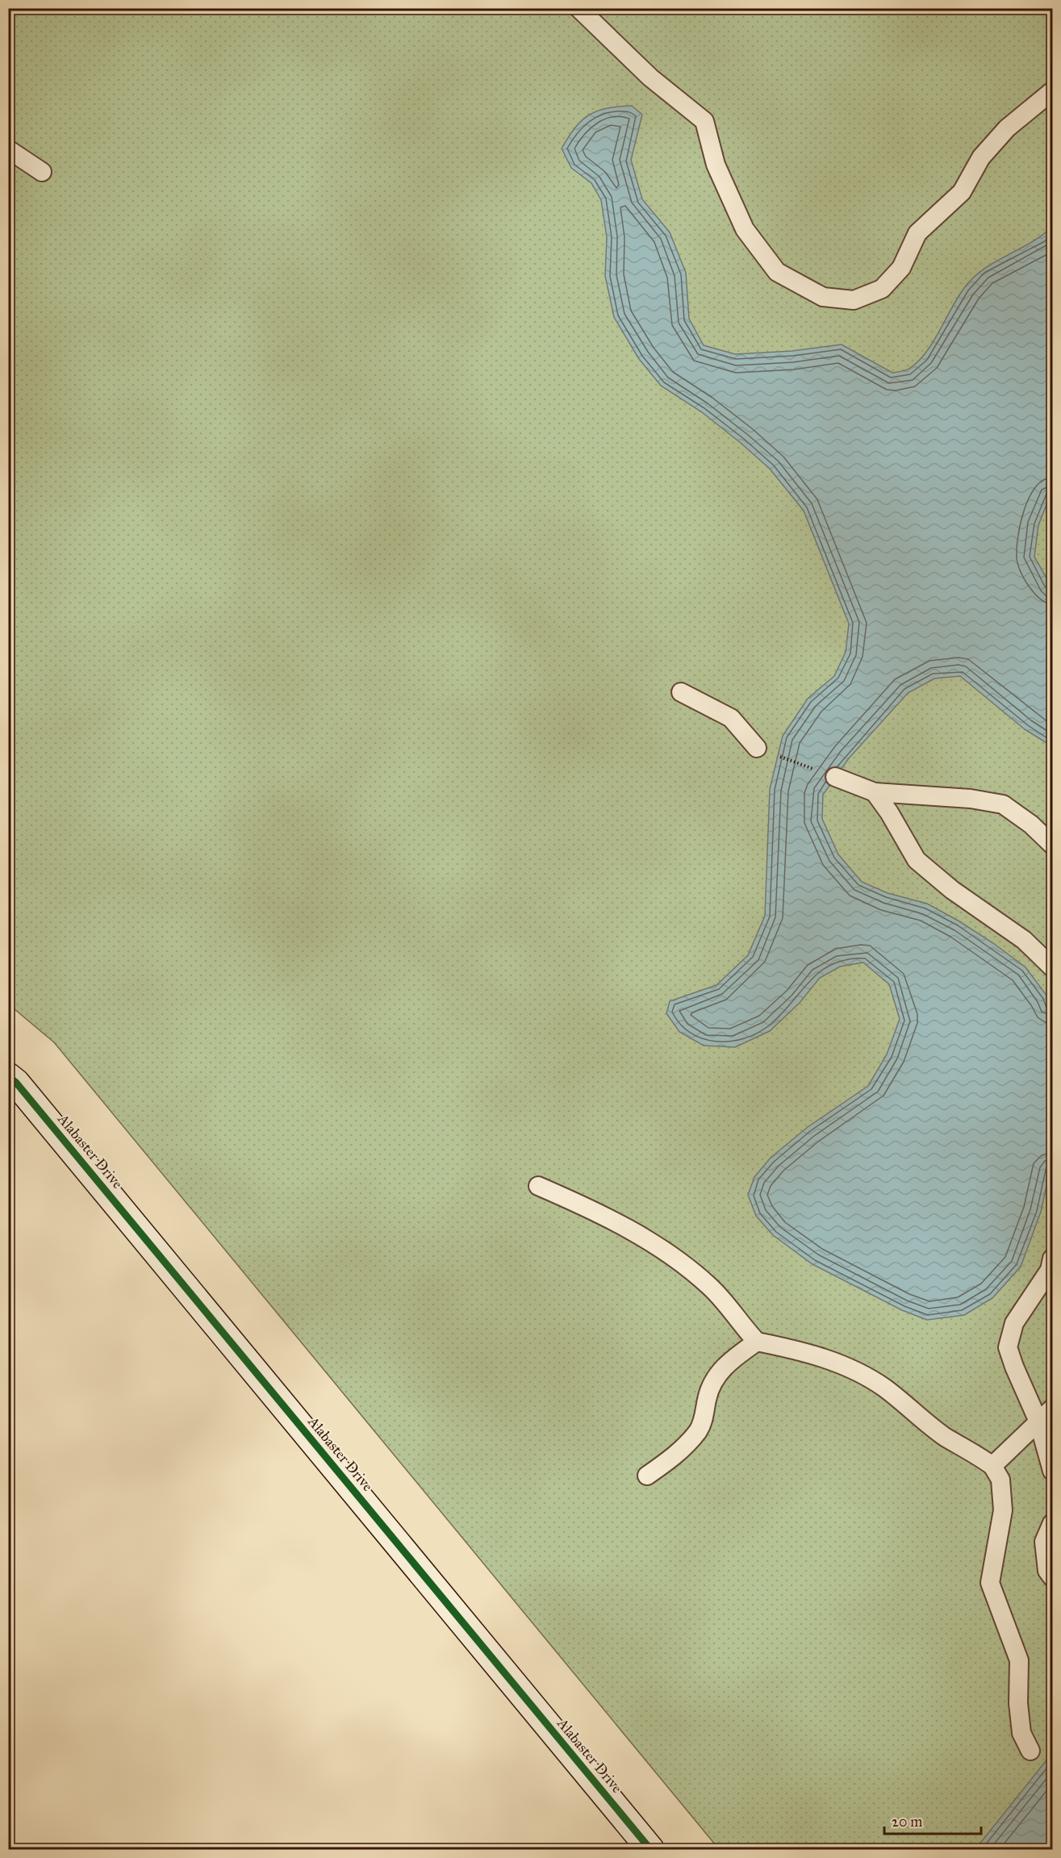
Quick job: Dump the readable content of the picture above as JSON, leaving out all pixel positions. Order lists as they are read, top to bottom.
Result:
{
  "streets": {
    "street": ["Alabaster Drive"]
  },
  "scale_bar": "20 m"
}
